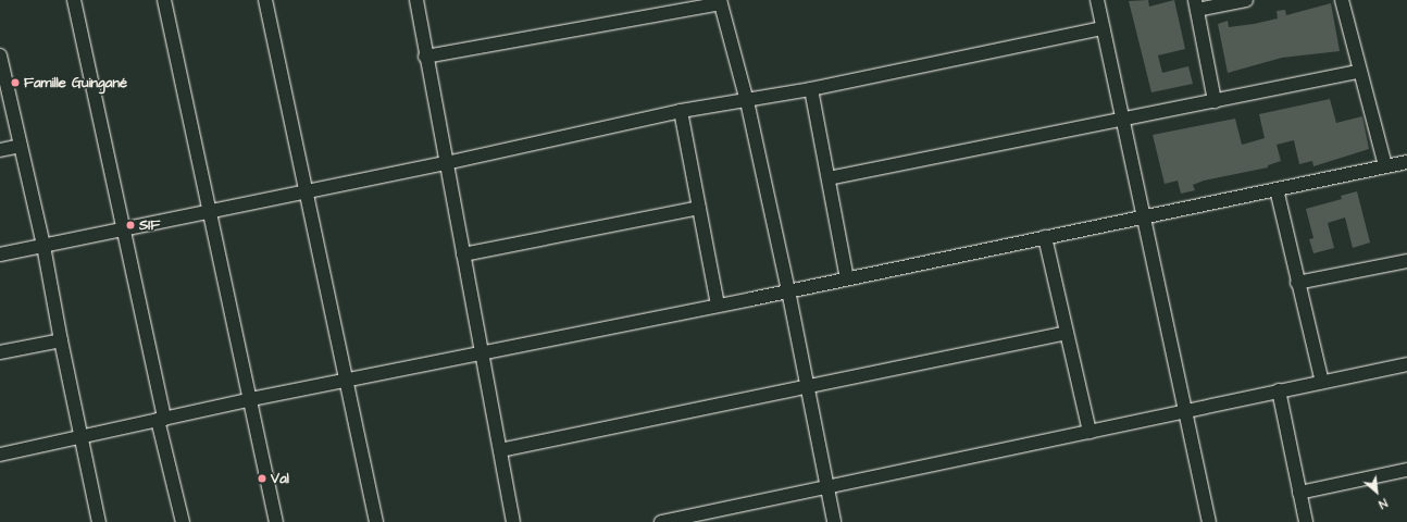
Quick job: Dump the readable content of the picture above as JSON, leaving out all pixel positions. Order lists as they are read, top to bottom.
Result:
{
  "places": ["Famille Guingané", "SIF", "Val"],
  "north": "bottom right"
}
